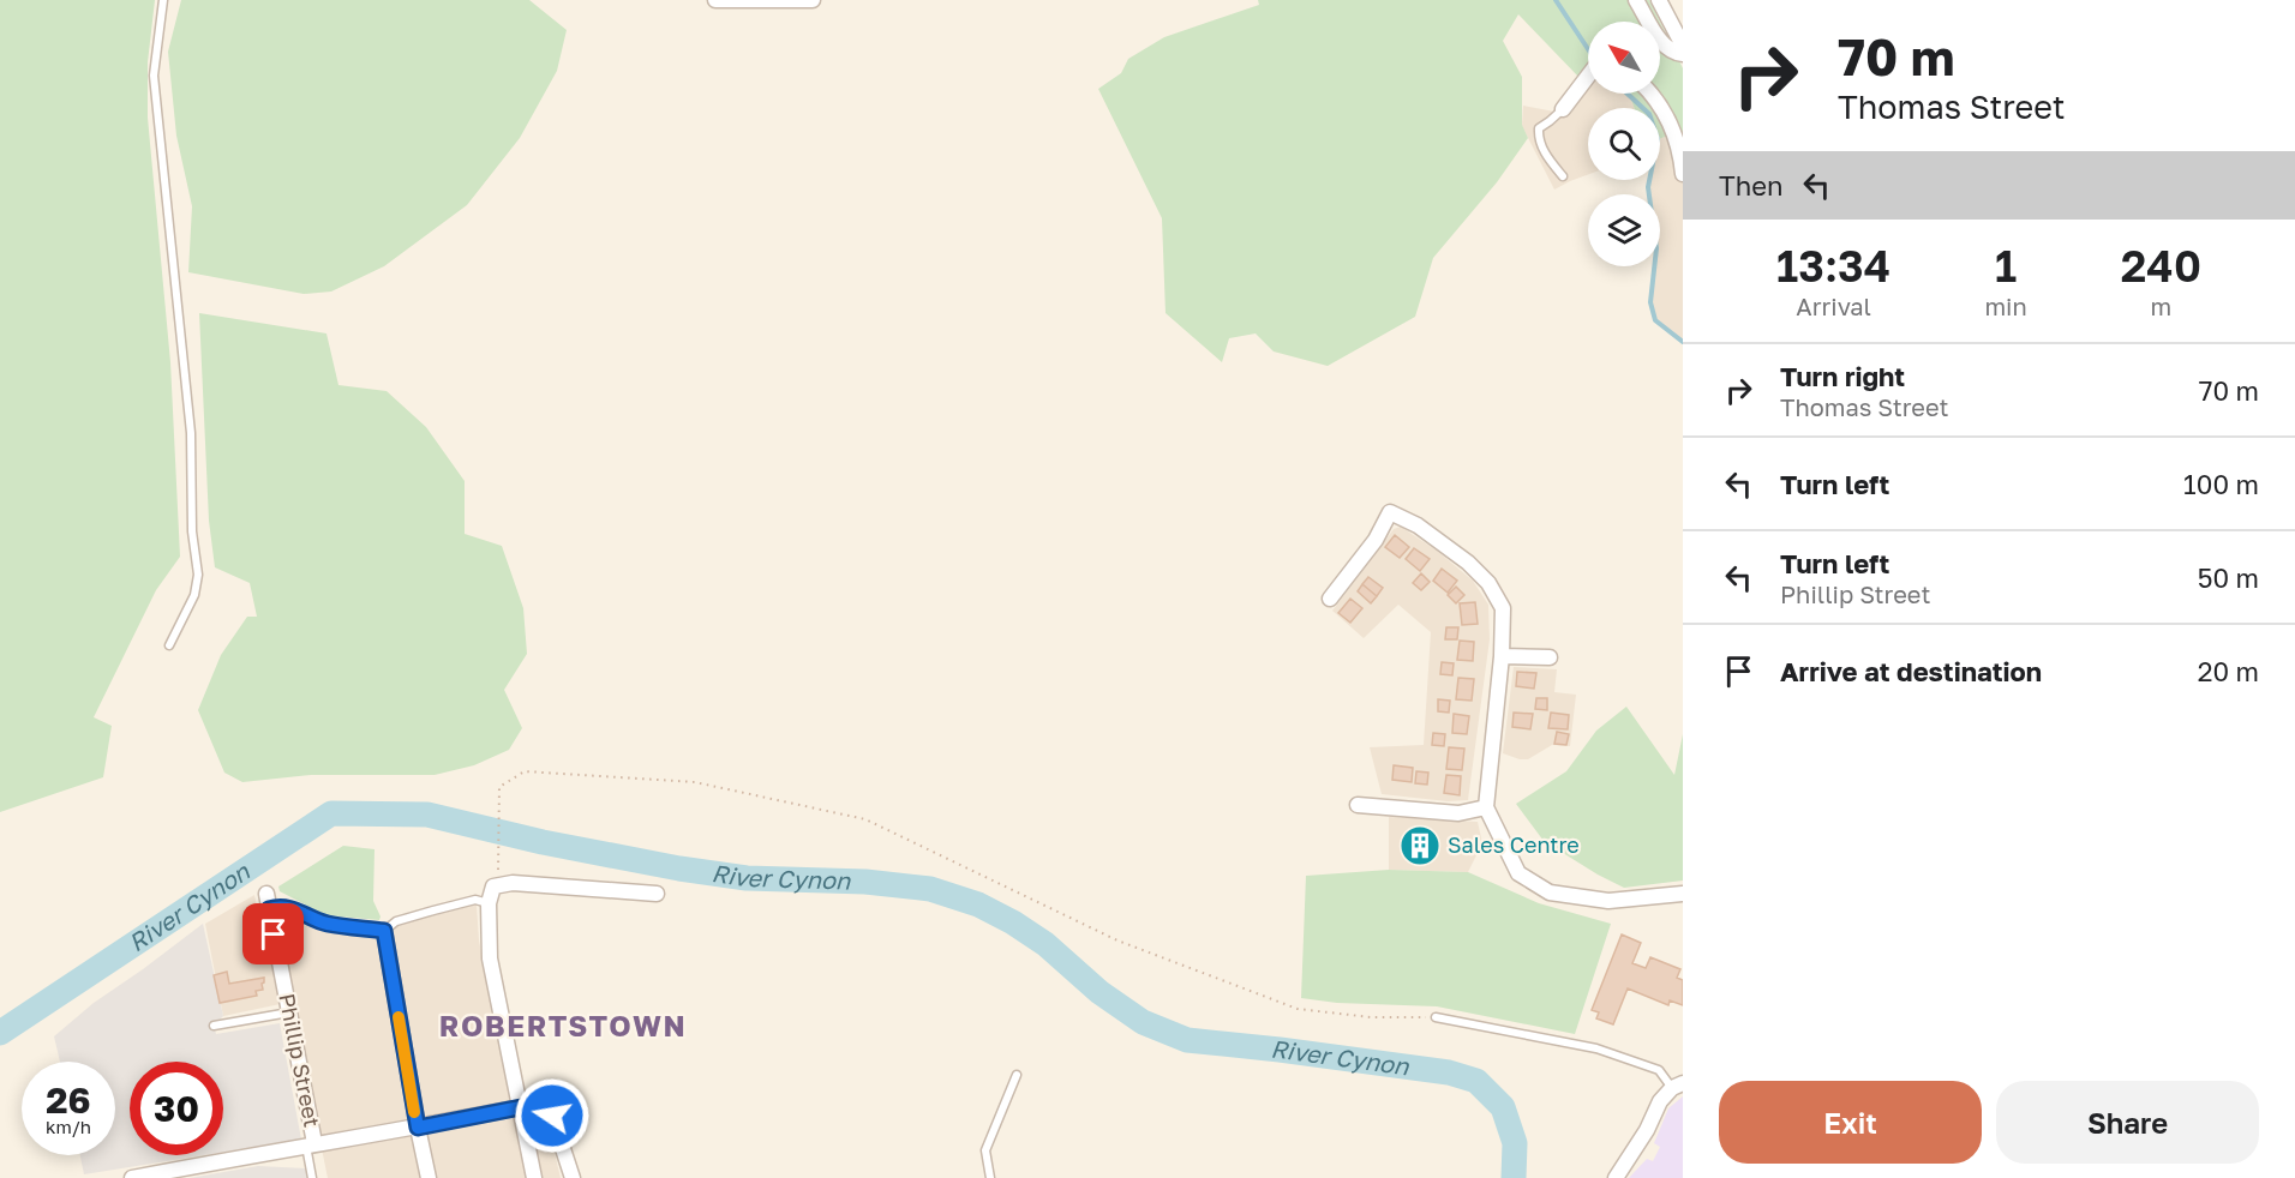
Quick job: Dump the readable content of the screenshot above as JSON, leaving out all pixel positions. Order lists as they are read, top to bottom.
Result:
{
  "streets": {
    "street": ["Phillip Street"]
  },
  "districts": ["ROBERTSTOWN"],
  "water": ["River Cynon"],
  "places": {
    "building": ["Sales Centre"]
  },
  "north": "top left",
  "page": {
    "turn": ["70 m", "Thomas Street"],
    "then": "Then",
    "eta": [
      "13:34",
      "Arrival",
      "1",
      "min",
      "240",
      "m"
    ],
    "list": [
      {
        "name": "Turn right",
        "note": "Thomas Street",
        "value": "70 m"
      },
      {
        "name": "Turn left",
        "value": "100 m"
      },
      {
        "name": "Turn left",
        "note": "Phillip Street",
        "value": "50 m"
      },
      {
        "name": "Arrive at destination",
        "value": "20 m"
      }
    ],
    "speed": "26 km/h",
    "limit": "30",
    "buttons": ["Exit", "Share"]
  }
}
